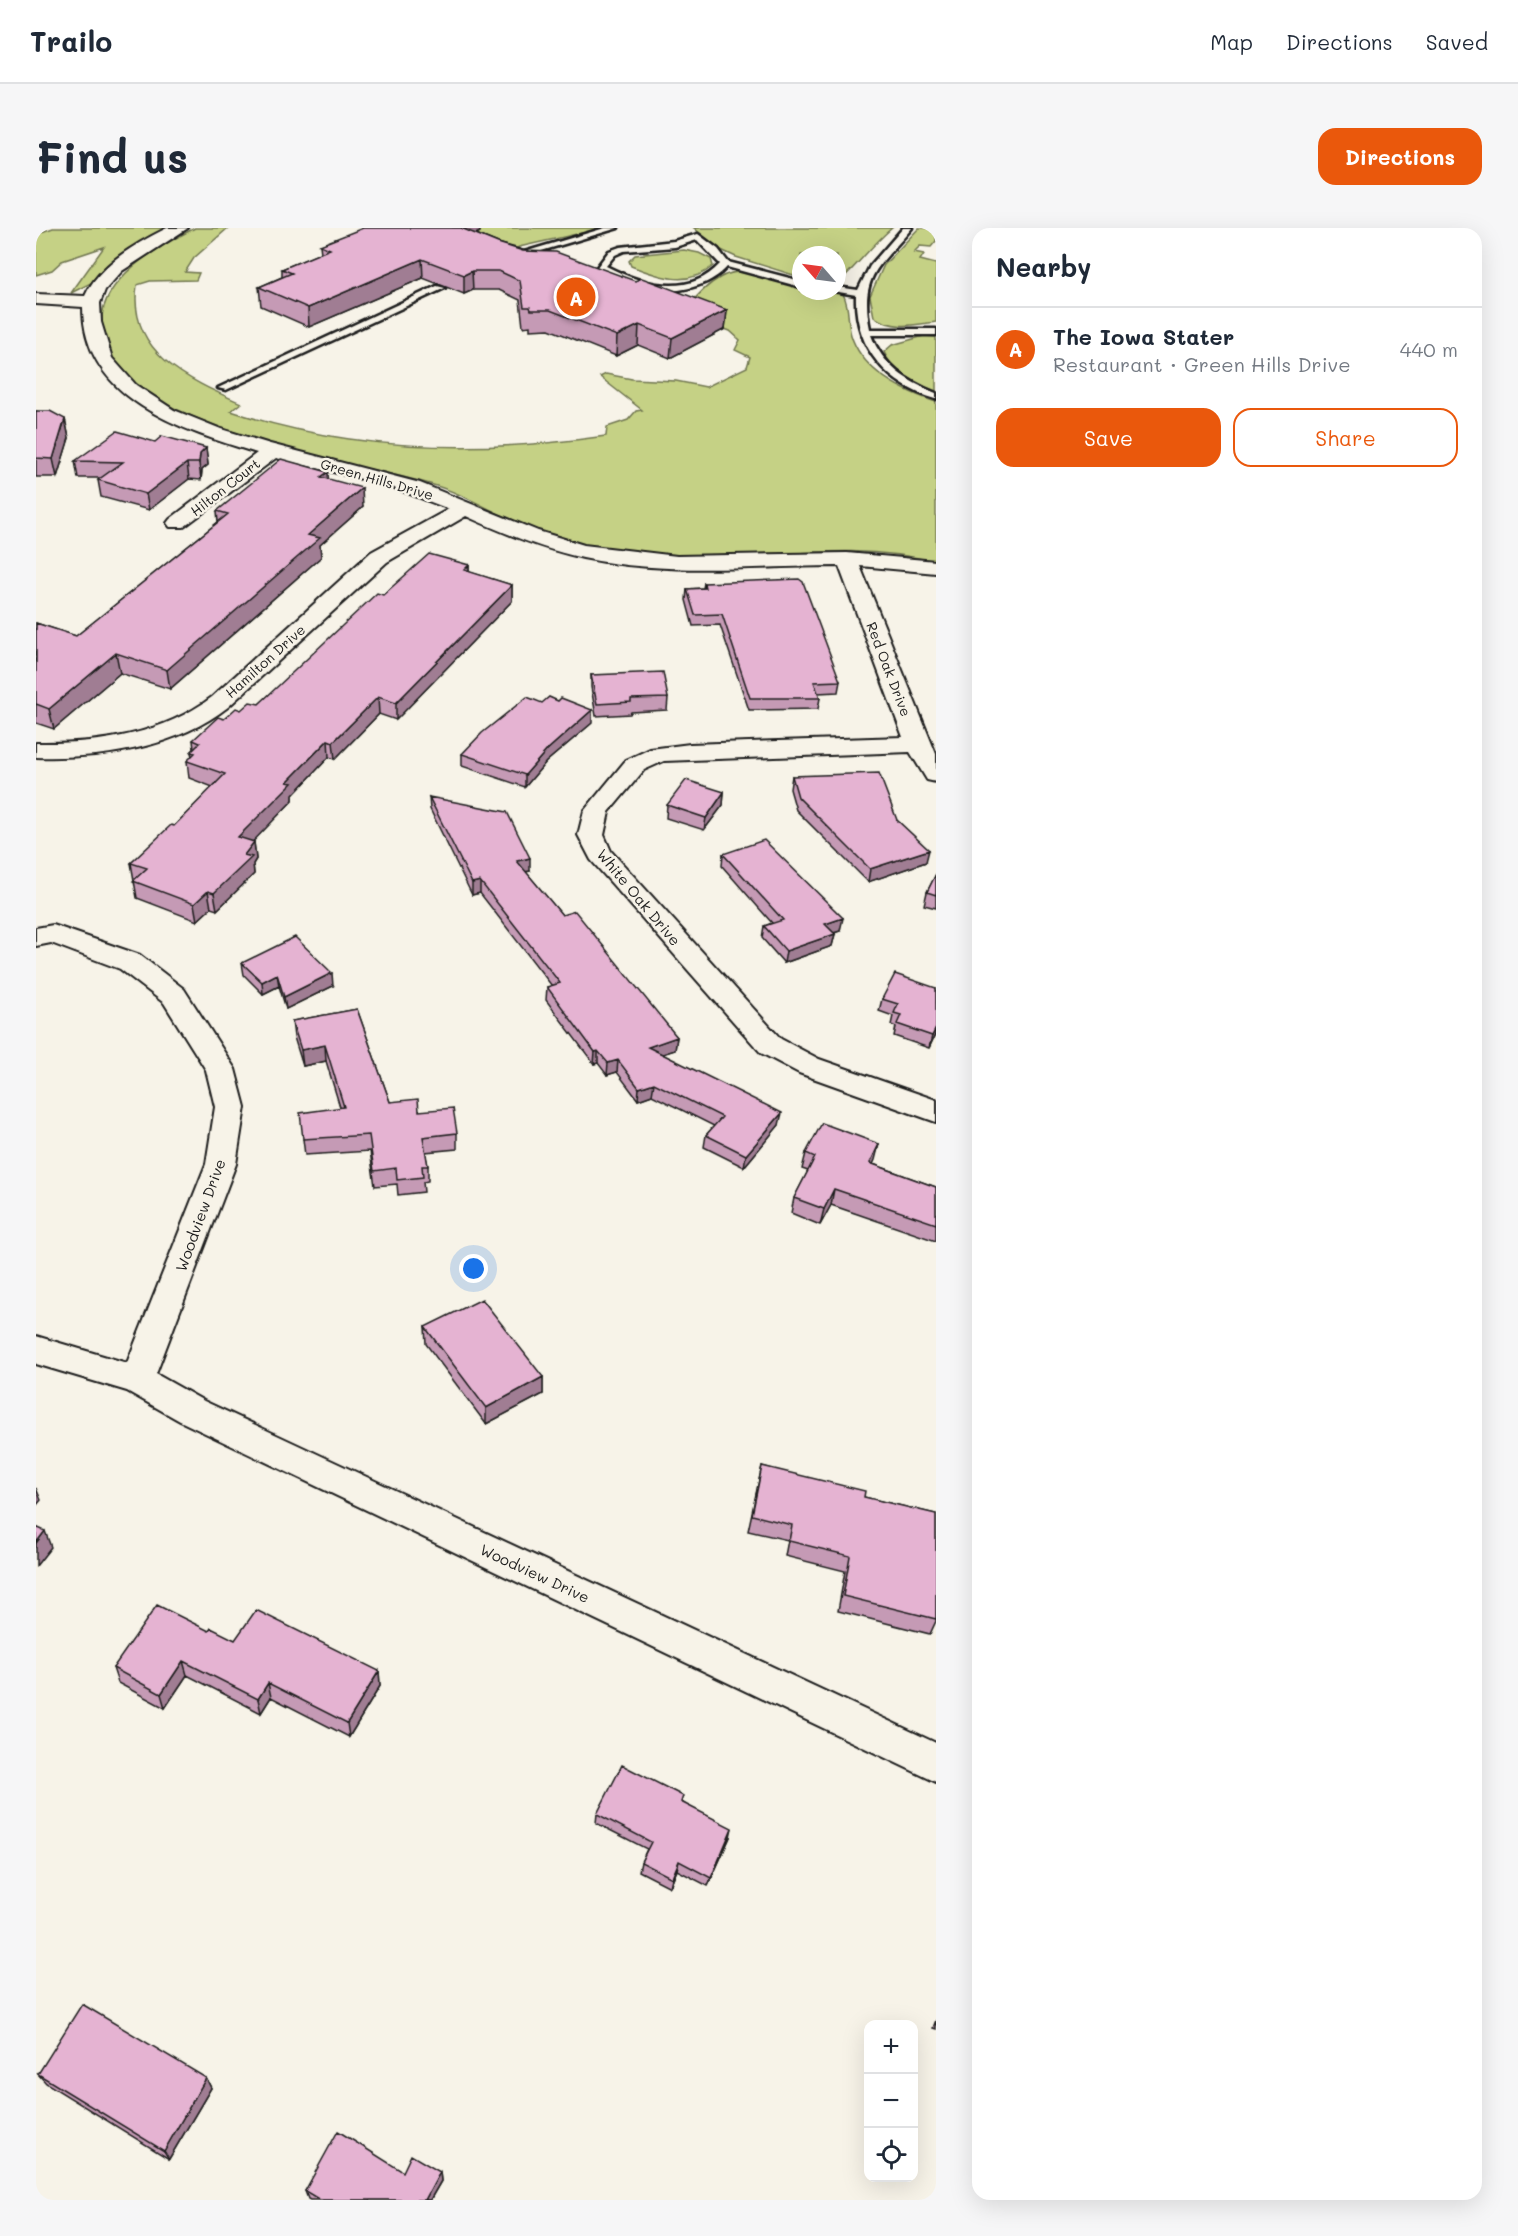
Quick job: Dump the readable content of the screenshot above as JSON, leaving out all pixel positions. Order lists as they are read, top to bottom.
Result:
{
  "streets": {
    "street": [
      "Green Hills Drive",
      "Hilton Court",
      "Hamilton Drive",
      "Red Oak Drive",
      "White Oak Drive",
      "Woodview Drive"
    ]
  },
  "crossings": [
    ["Green Hills Drive", "Hilton Court"],
    ["Green Hills Drive", "Hamilton Drive"],
    ["Green Hills Drive", "Red Oak Drive"],
    ["Red Oak Drive", "White Oak Drive"]
  ],
  "north": "top left",
  "page": {
    "header": "Trailo",
    "nav": ["Map", "Directions", "Saved"],
    "buttons": [
      "Directions",
      ["Save", "Share"]
    ],
    "title": "Find us",
    "heading": "Nearby",
    "pins": "A",
    "list": [
      {
        "mark": "A",
        "name": "The Iowa Stater",
        "note": "Restaurant · Green Hills Drive",
        "value": "440 m"
      }
    ],
    "map_buttons": ["+", "−"]
  }
}
